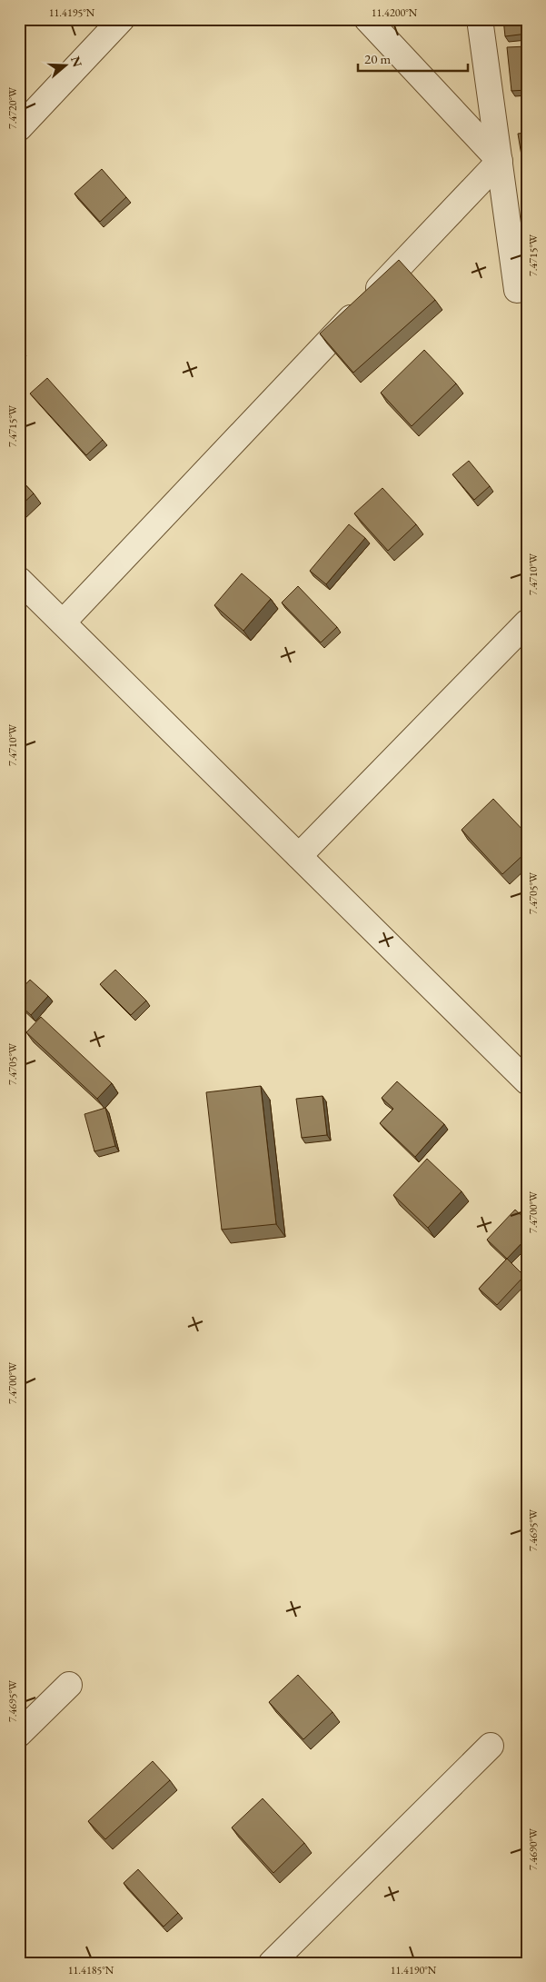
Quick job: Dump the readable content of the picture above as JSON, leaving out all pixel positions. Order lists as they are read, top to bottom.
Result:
{
  "scale_bar": "20 m",
  "north": "right",
  "coordinates": [
    "11.4195°N",
    "11.4200°N",
    "7.4720°W",
    "7.4715°W",
    "7.4710°W",
    "7.4705°W",
    "7.4700°W",
    "7.4695°W",
    "7.4690°W",
    "11.4185°N",
    "11.4190°N"
  ]
}
